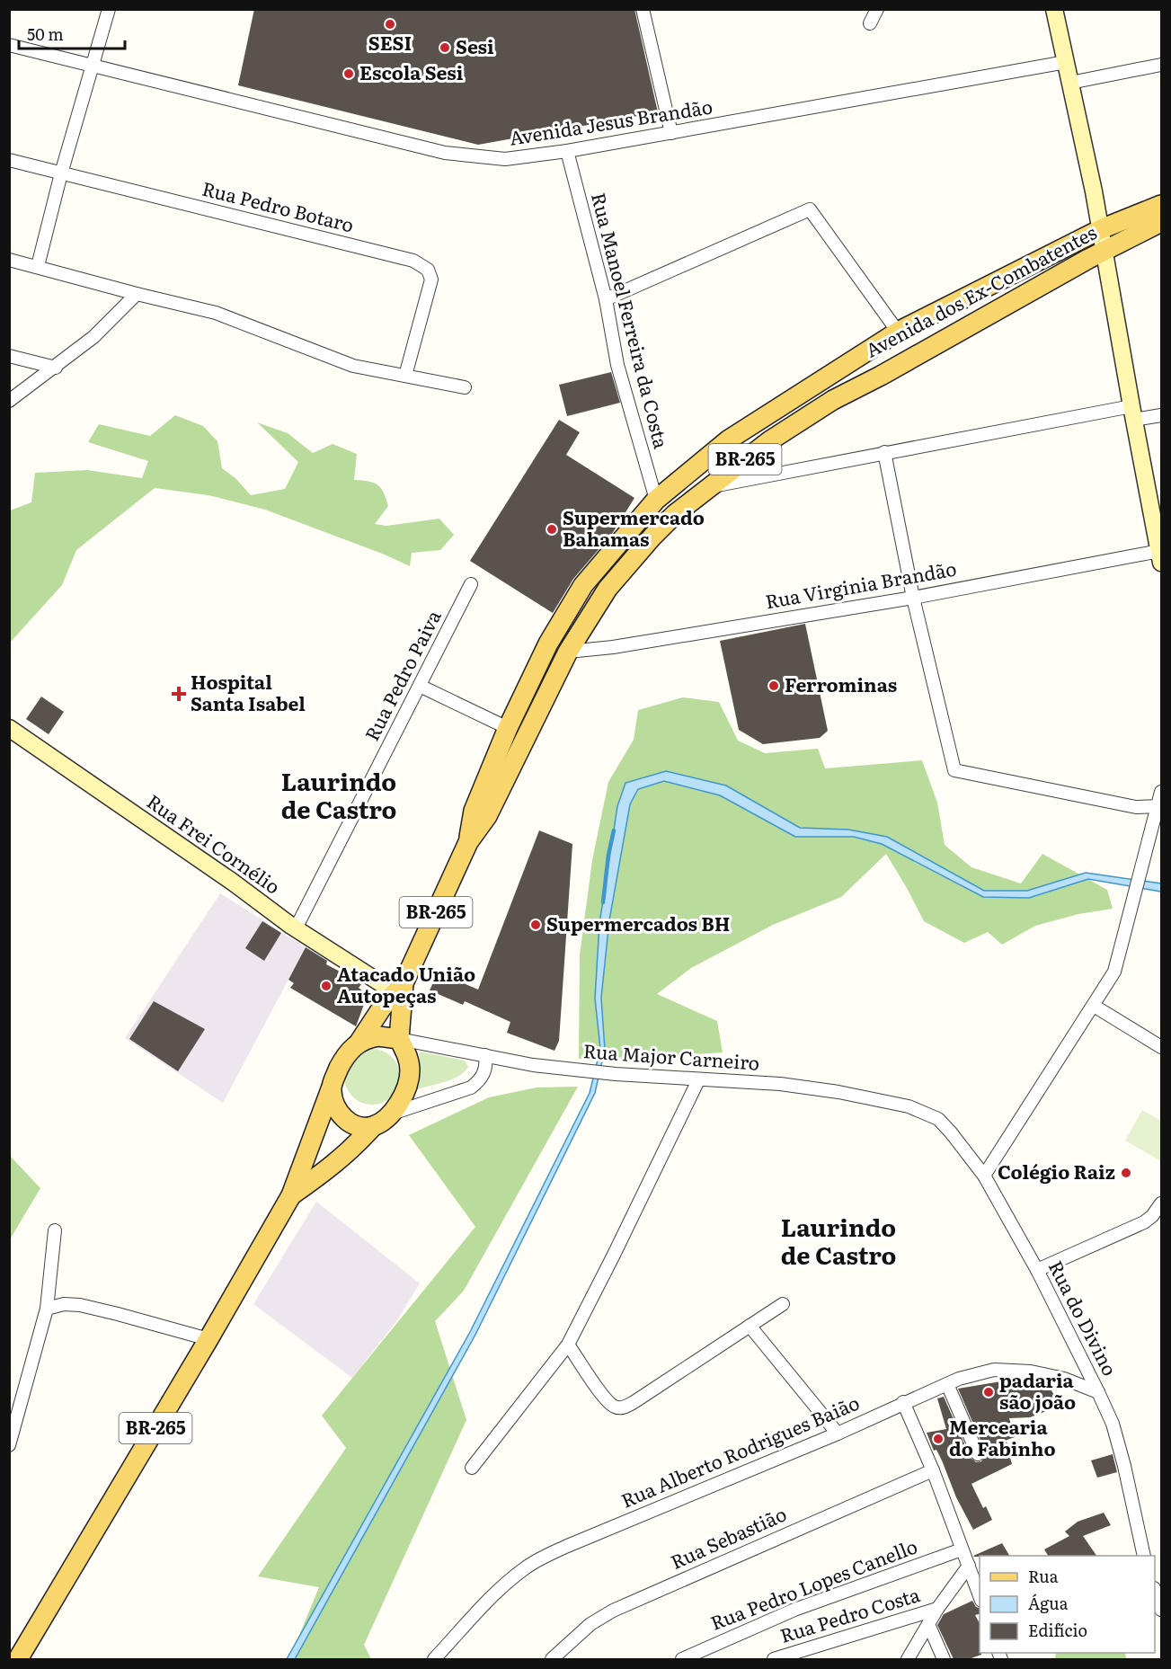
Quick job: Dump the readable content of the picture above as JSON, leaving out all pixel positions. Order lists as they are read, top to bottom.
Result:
{
  "streets": {
    "main road": ["Avenida dos Ex-Combatentes", "BR-265"],
    "street": [
      "Avenida Jesus Brandão",
      "Rua Pedro Botaro",
      "Rua Manoel Ferreira da Costa",
      "Rua Virginia Brandão",
      "Rua Pedro Paiva",
      "Rua Frei Cornélio",
      "Rua Major Carneiro",
      "Rua do Divino",
      "Rua Alberto Rodrigues Baião",
      "Rua Sebastião",
      "Rua Pedro Lopes Canello",
      "Rua Pedro Costa"
    ]
  },
  "crossings": [
    ["Avenida Jesus Brandão", "Rua Manoel Ferreira da Costa"],
    ["Avenida dos Ex-Combatentes", "Rua Manoel Ferreira da Costa"],
    ["Avenida dos Ex-Combatentes", "BR-265"],
    ["Avenida dos Ex-Combatentes", "Rua Virginia Brandão"],
    ["Avenida dos Ex-Combatentes", "Rua Frei Cornélio"],
    ["Avenida dos Ex-Combatentes", "Rua Major Carneiro"],
    ["BR-265", "Rua Major Carneiro"],
    ["Rua Pedro Paiva", "Rua Frei Cornélio"],
    ["Rua Major Carneiro", "Rua do Divino"],
    ["Rua do Divino", "Rua Alberto Rodrigues Baião"]
  ],
  "districts": ["Laurindo de Castro", "Laurindo de Castro"],
  "places": {
    "other": [
      "SESI",
      "Sesi",
      "Escola Sesi",
      "Supermercado Bahamas",
      "Ferrominas",
      "Supermercados BH",
      "Atacado União Autopeças",
      "Colégio Raiz",
      "padaria são joão",
      "Mercearia do Fabinho"
    ],
    "health": ["Hospital Santa Isabel"]
  },
  "legend": ["Rua", "Água", "Edifício"],
  "scale_bar": "50 m"
}
